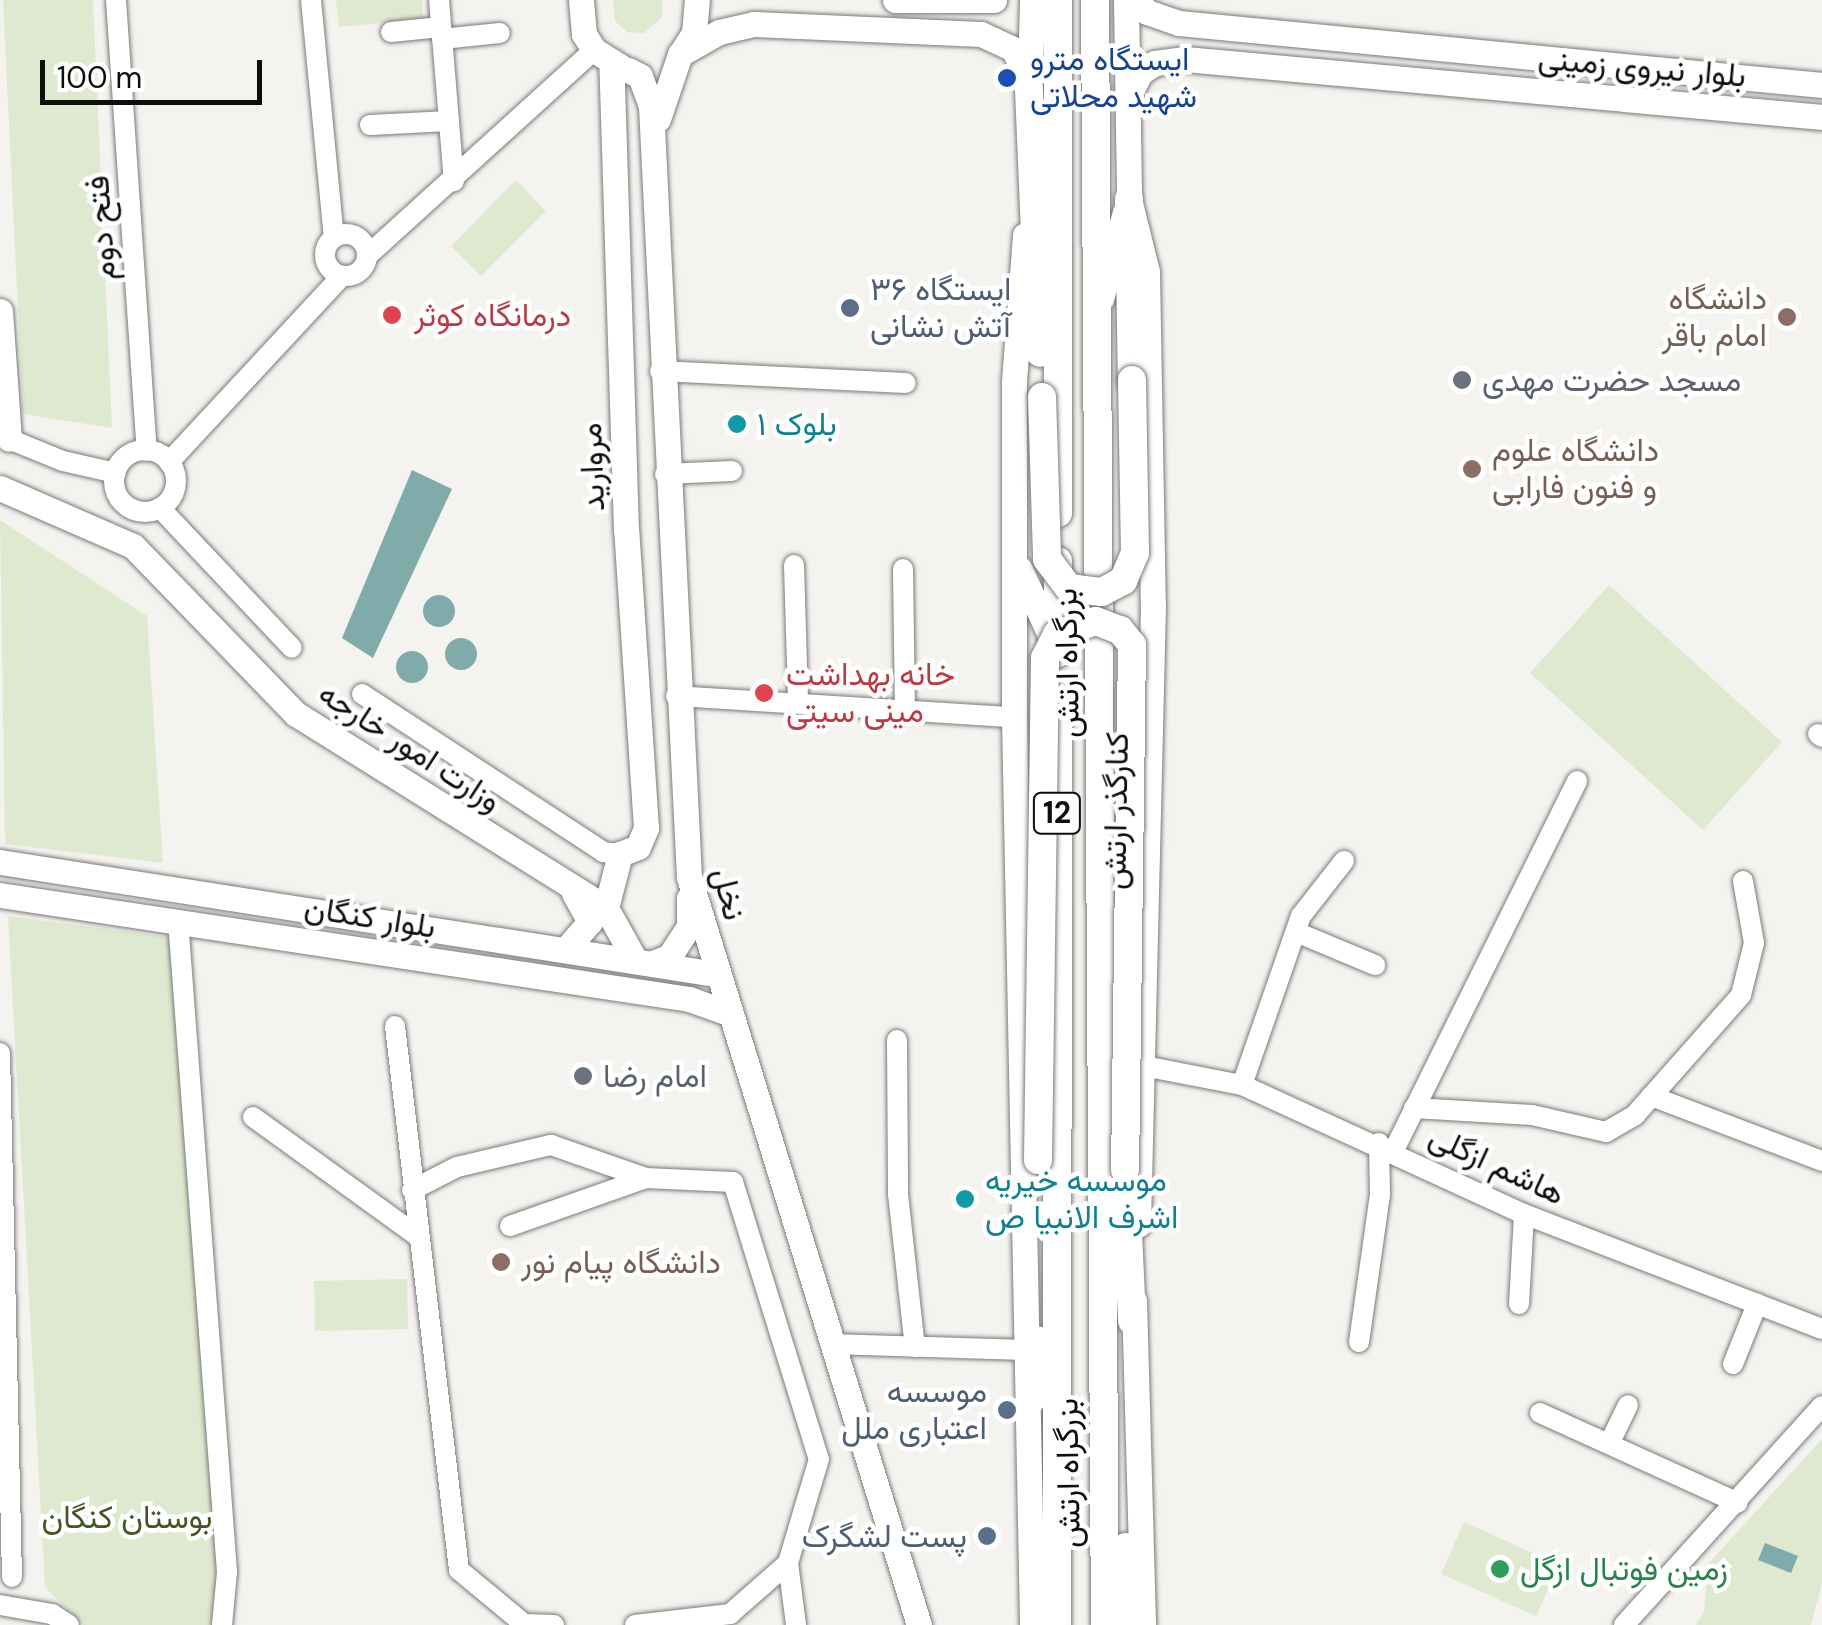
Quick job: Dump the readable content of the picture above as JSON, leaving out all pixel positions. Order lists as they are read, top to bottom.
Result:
{
  "streets": {
    "highway": ["بزرگراه ارتش", "12"],
    "main road": [
      "بلوار نیروی زمینی",
      "مروارید",
      "وزارت امور خارجه",
      "کنارگذر ارتش",
      "نخل",
      "بلوار کنگان"
    ],
    "street": ["فتح دوم", "هاشم ازگلی"]
  },
  "crossings": [
    ["بلوار نیروی زمینی", "کنارگذر ارتش"],
    ["کنارگذر ارتش", "هاشم ازگلی"],
    ["نخل", "بلوار کنگان"]
  ],
  "parks": ["بوستان کنگان"],
  "places": [
    "ایستگاه مترو شهید محلاتی",
    "ایستگاه ۳۶ آتش نشانی",
    "درمانگاه کوثر",
    "دانشگاه امام باقر",
    "مسجد حضرت مهدی",
    "۱ بلوک",
    "دانشگاه علوم و فنون فارابی",
    "خانه بهداشت مینی سیتی",
    "امام رضا",
    "موسسه خیریه اشرف الانبیا ص",
    "دانشگاه پیام نور",
    "موسسه اعتباری ملل",
    "پست لشگرک",
    "زمین فوتبال ازگل"
  ],
  "scale_bar": "100 m"
}
